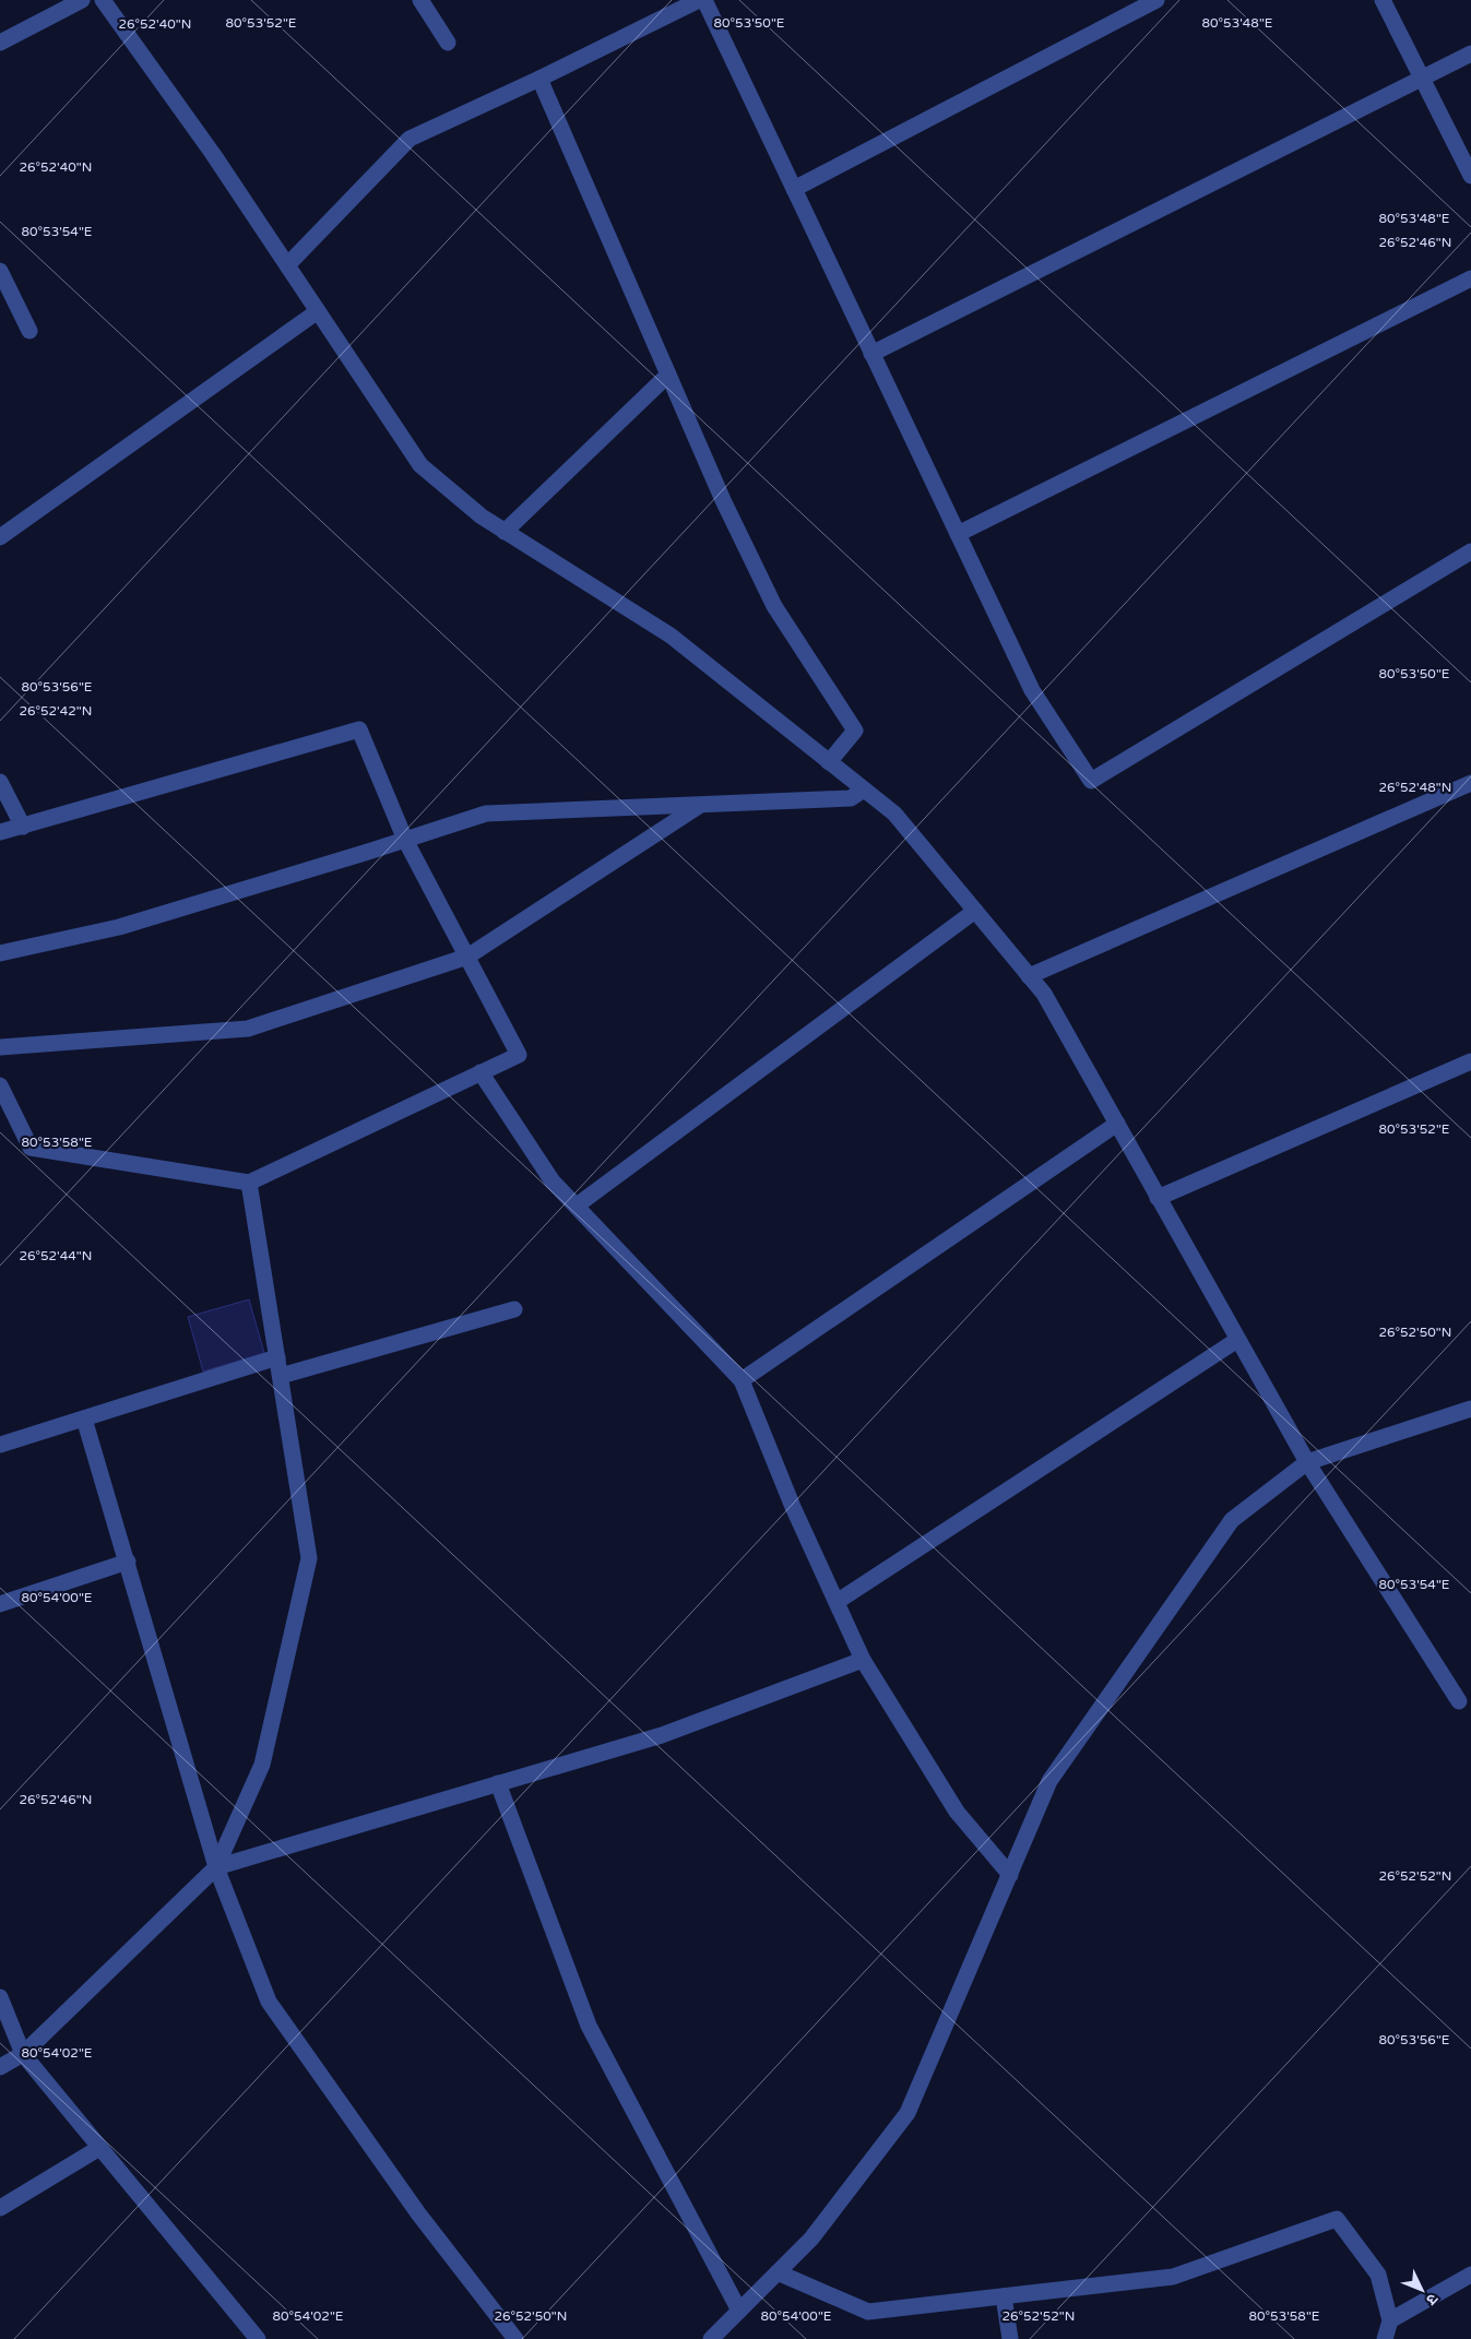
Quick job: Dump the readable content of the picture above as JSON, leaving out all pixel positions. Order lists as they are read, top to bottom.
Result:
{
  "north": "bottom right",
  "coordinates": [
    "80°53'52\"E",
    "80°53'50\"E",
    "80°53'48\"E",
    "26°52'40\"N",
    "80°53'54\"E",
    "26°52'46\"N",
    "80°53'56\"E",
    "26°52'42\"N",
    "26°52'48\"N",
    "80°53'58\"E",
    "26°52'44\"N",
    "26°52'50\"N",
    "80°54'00\"E",
    "26°52'52\"N",
    "80°54'02\"E"
  ]
}
